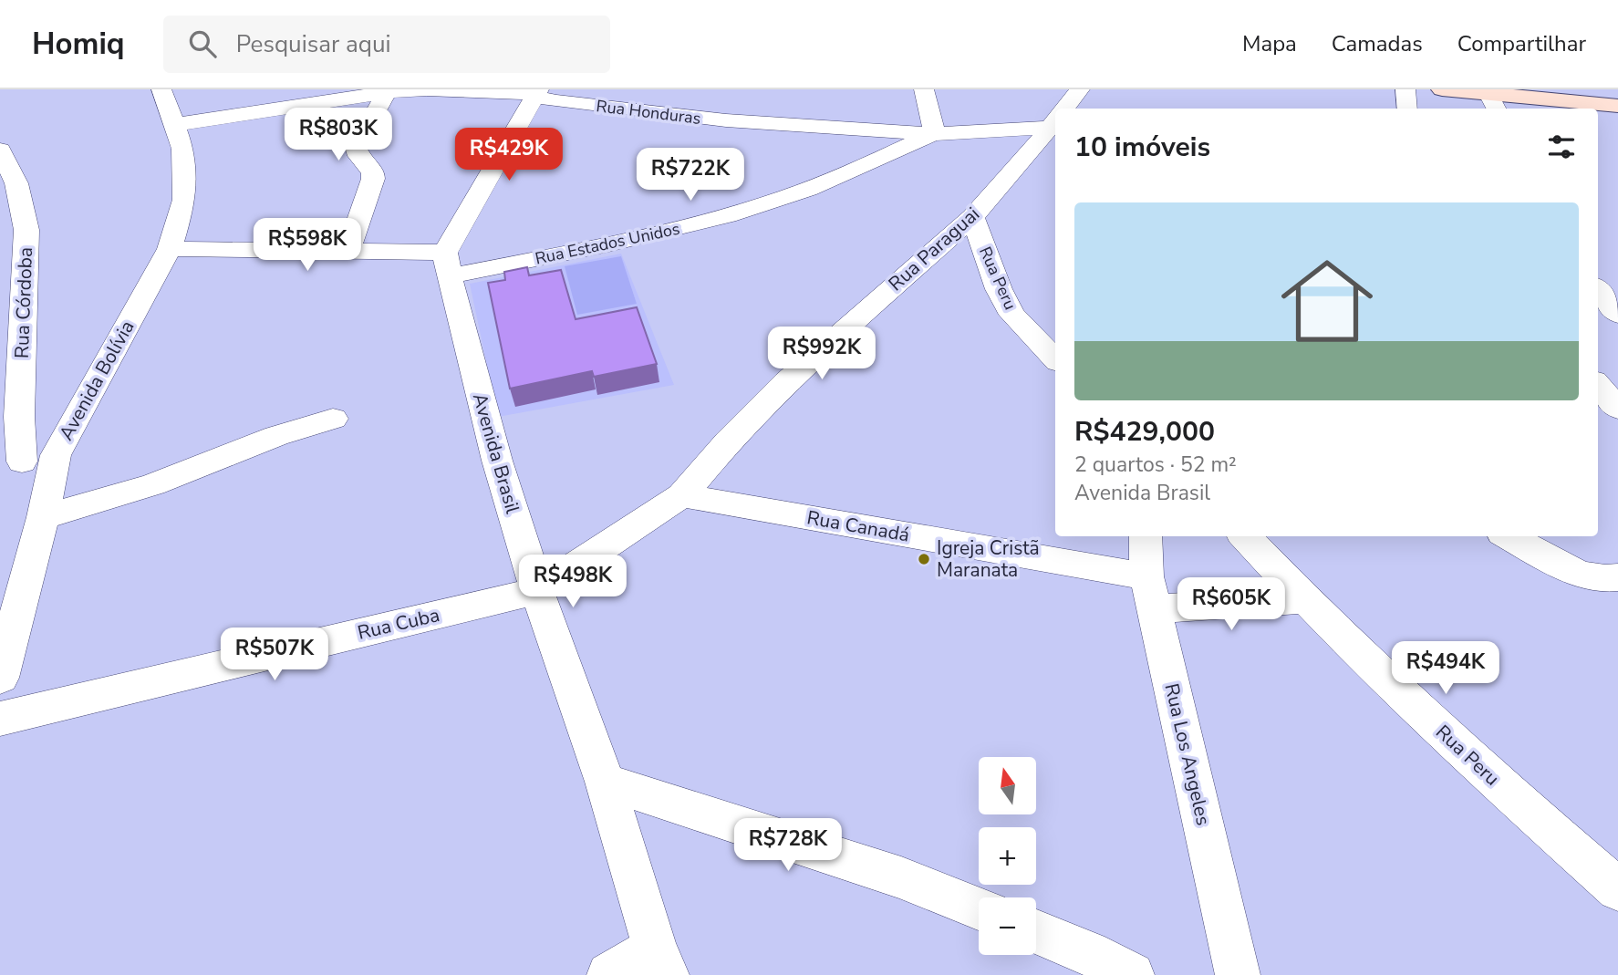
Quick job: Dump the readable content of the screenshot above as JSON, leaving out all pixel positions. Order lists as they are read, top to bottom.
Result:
{
  "streets": {
    "street": [
      "Rua Honduras",
      "Rua Estados Unidos",
      "Rua Paraguai",
      "Rua Peru",
      "Rua Córdoba",
      "Avenida Bolívia",
      "Avenida Brasil",
      "Rua Canadá",
      "Rua Cuba",
      "Rua Los Angeles"
    ]
  },
  "crossings": [
    ["Rua Honduras", "Rua Estados Unidos"],
    ["Rua Honduras", "Rua Paraguai"],
    ["Rua Honduras", "Avenida Bolívia"],
    ["Rua Estados Unidos", "Avenida Bolívia"],
    ["Rua Estados Unidos", "Avenida Brasil"],
    ["Rua Paraguai", "Rua Peru"],
    ["Rua Paraguai", "Avenida Brasil"],
    ["Rua Paraguai", "Rua Canadá"],
    ["Rua Paraguai", "Rua Cuba"],
    ["Rua Peru", "Rua Canadá"],
    ["Avenida Brasil", "Rua Cuba"],
    ["Rua Canadá", "Rua Los Angeles"]
  ],
  "places": ["Igreja Cristã Maranata"],
  "north": "top",
  "page": {
    "header": "Homiq",
    "search": "Pesquisar aqui",
    "nav": ["Mapa", "Camadas", "Compartilhar"],
    "price": [
      "R$803K",
      "R$429K",
      "R$722K",
      "R$598K",
      "R$992K",
      "R$498K",
      "R$605K",
      "R$507K",
      "R$494K",
      "R$728K"
    ],
    "heading": "10 imóveis",
    "list": [
      {
        "name": "R$429,000",
        "note": "2 quartos · 52 m² · Avenida Brasil"
      }
    ],
    "map_buttons": ["+", "−"]
  }
}
